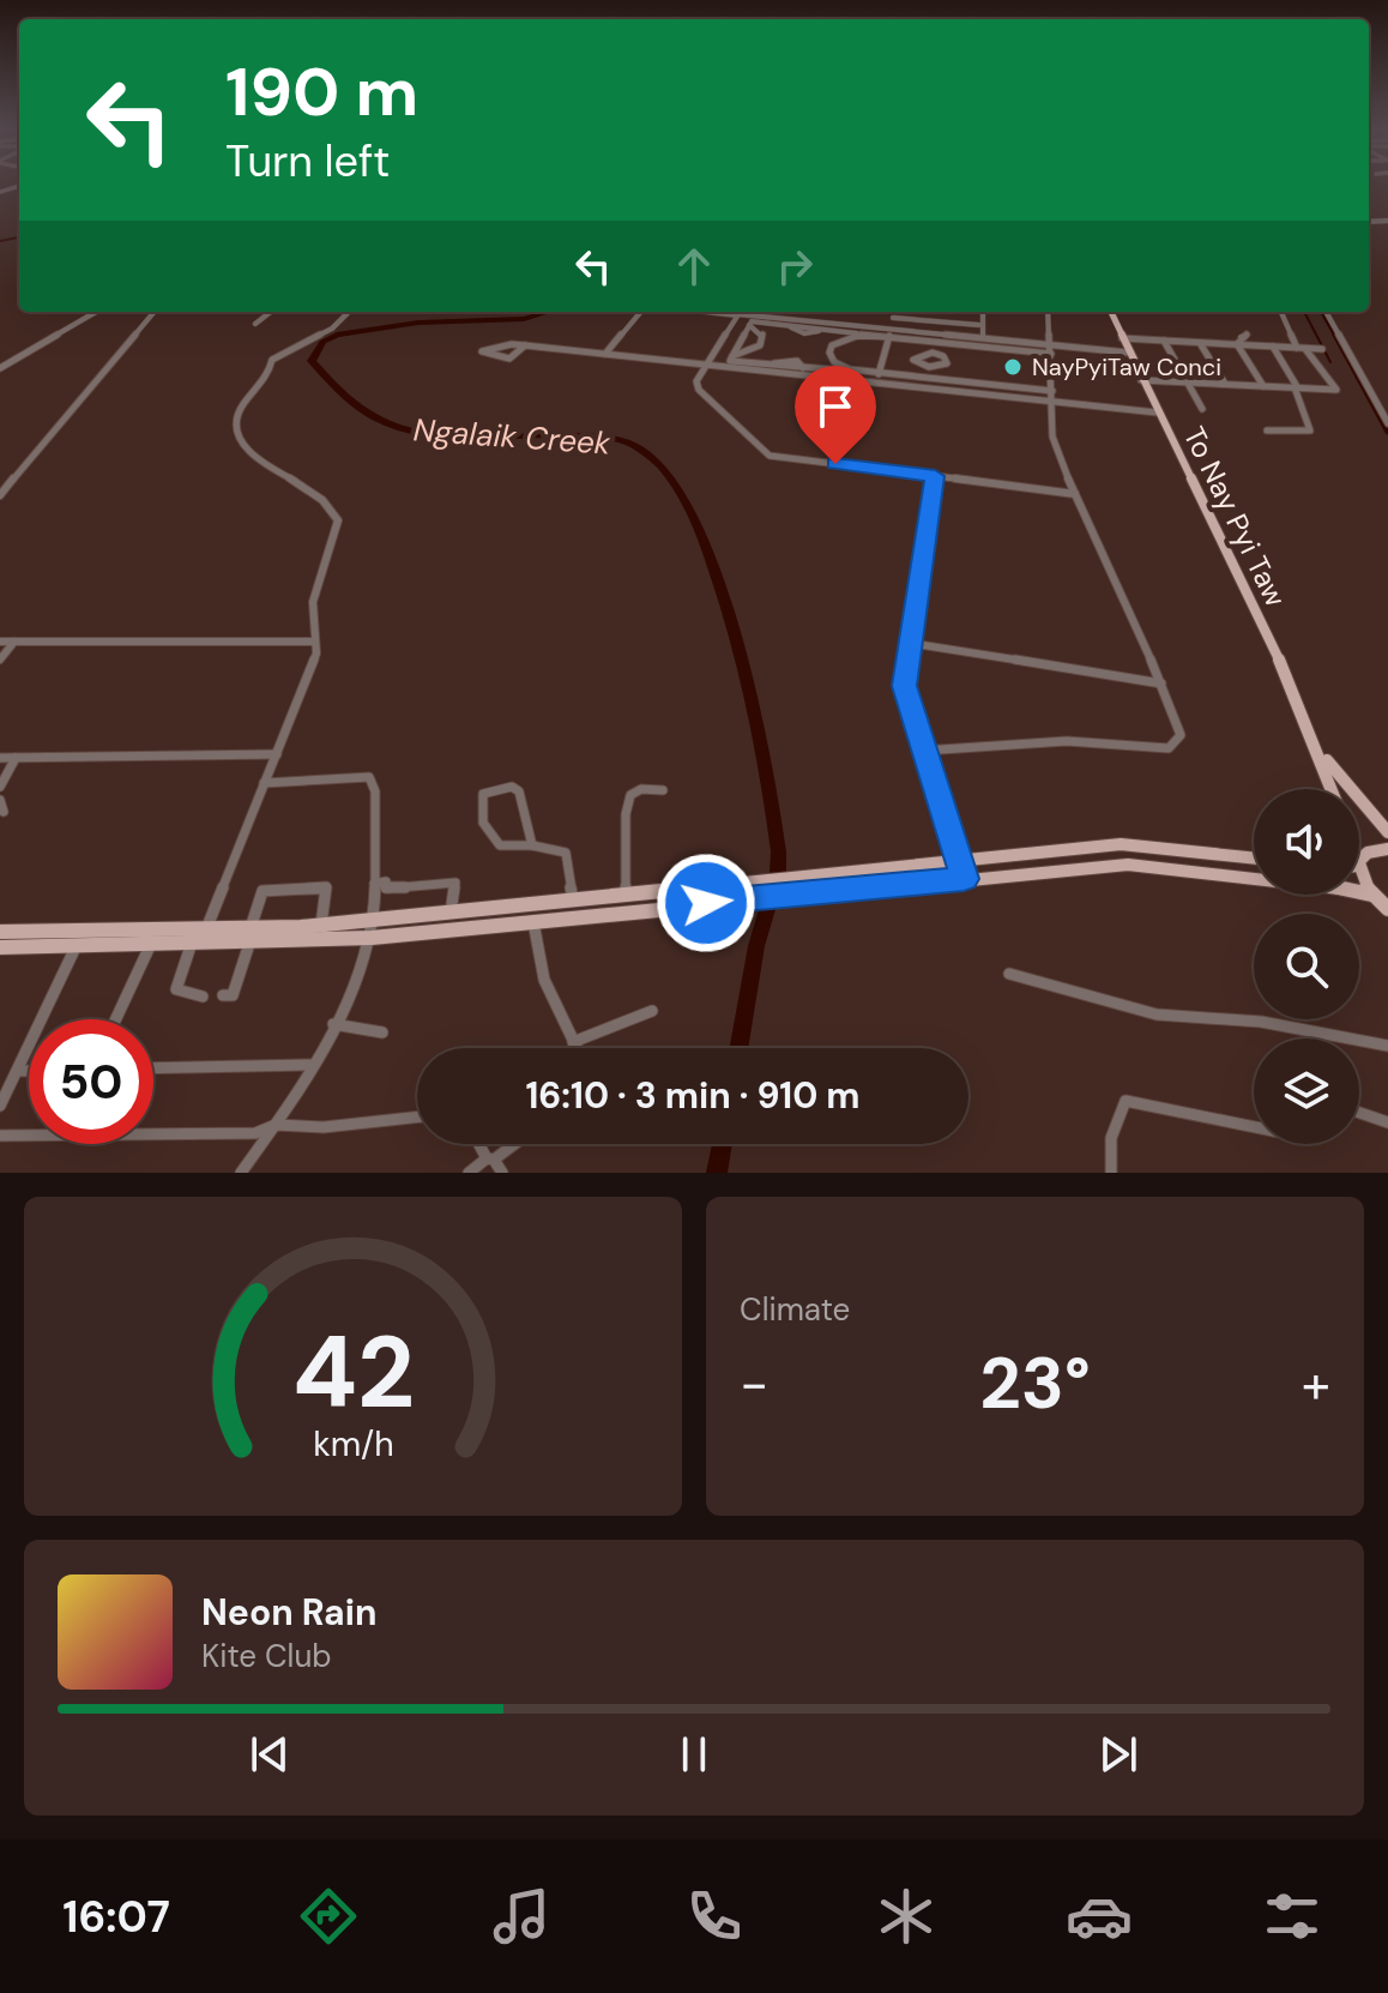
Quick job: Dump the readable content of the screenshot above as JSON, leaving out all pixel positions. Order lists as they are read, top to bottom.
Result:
{
  "streets": {
    "main road": ["To Nay Pyi Taw"]
  },
  "water": ["Ngalaik Creek"],
  "places": ["NayPyiTaw Conci"],
  "page": {
    "turn": ["190 m", "Turn left"],
    "limit": "50",
    "trip": "16:10 · 3 min · 910 m",
    "tile": "Climate",
    "heat": ["−", "23°", "+"],
    "song": ["Neon Rain", "Kite Club"],
    "tabs": "16:07",
    "gauge": ["42", "km/h"]
  }
}
